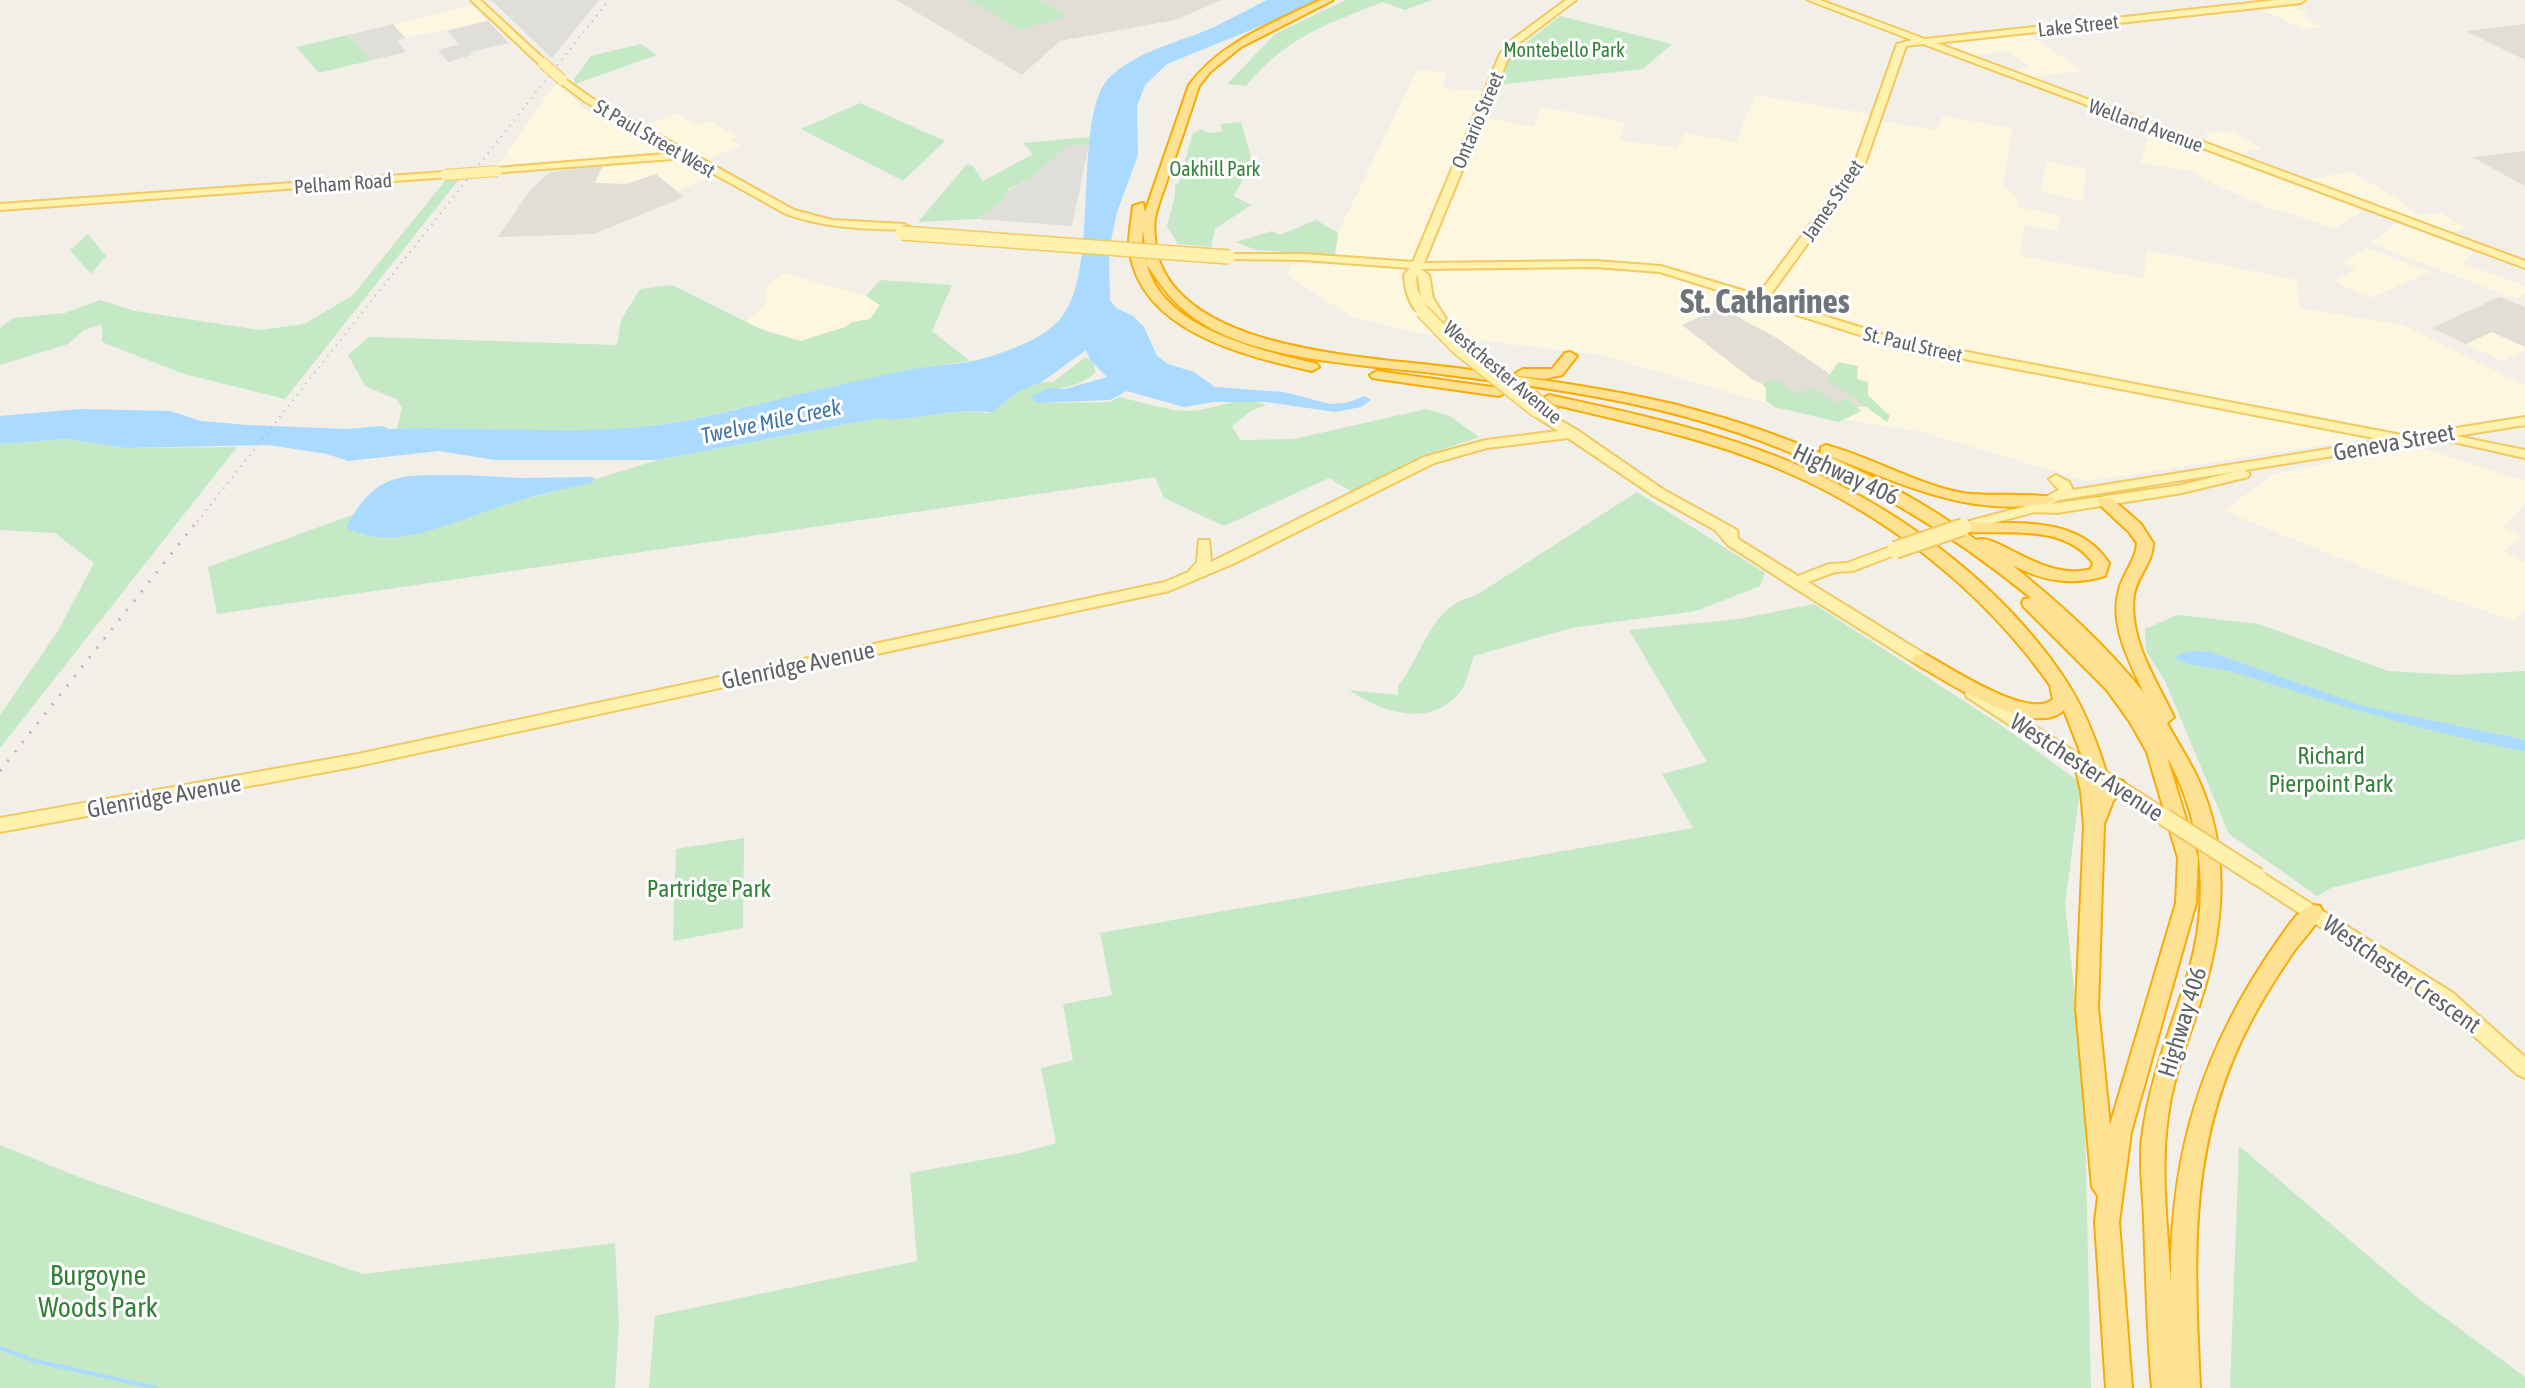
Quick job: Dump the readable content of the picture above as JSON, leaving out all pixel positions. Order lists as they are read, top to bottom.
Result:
{
  "streets": {
    "highway": ["Highway 406"],
    "main road": [
      "Lake Street",
      "Ontario Street",
      "Welland Avenue",
      "St Paul Street West",
      "Pelham Road",
      "James Street",
      "St. Paul Street",
      "Westchester Avenue",
      "Geneva Street",
      "Glenridge Avenue",
      "Westchester Crescent"
    ]
  },
  "crossings": [
    ["Lake Street", "Welland Avenue"],
    ["Lake Street", "James Street"],
    ["Ontario Street", "St Paul Street West"],
    ["Ontario Street", "St. Paul Street"],
    ["Ontario Street", "Westchester Avenue"],
    ["St Paul Street West", "Pelham Road"],
    ["St Paul Street West", "St. Paul Street"],
    ["St Paul Street West", "Westchester Avenue"],
    ["James Street", "St. Paul Street"],
    ["St. Paul Street", "Westchester Avenue"],
    ["St. Paul Street", "Geneva Street"],
    ["Westchester Avenue", "Highway 406"],
    ["Westchester Avenue", "Glenridge Avenue"],
    ["Westchester Avenue", "Westchester Crescent"]
  ],
  "districts": ["St. Catharines"],
  "water": ["Twelve Mile Creek"],
  "parks": [
    "Montebello Park",
    "Oakhill Park",
    "Richard Pierpoint Park",
    "Partridge Park",
    "Burgoyne Woods Park"
  ]
}
